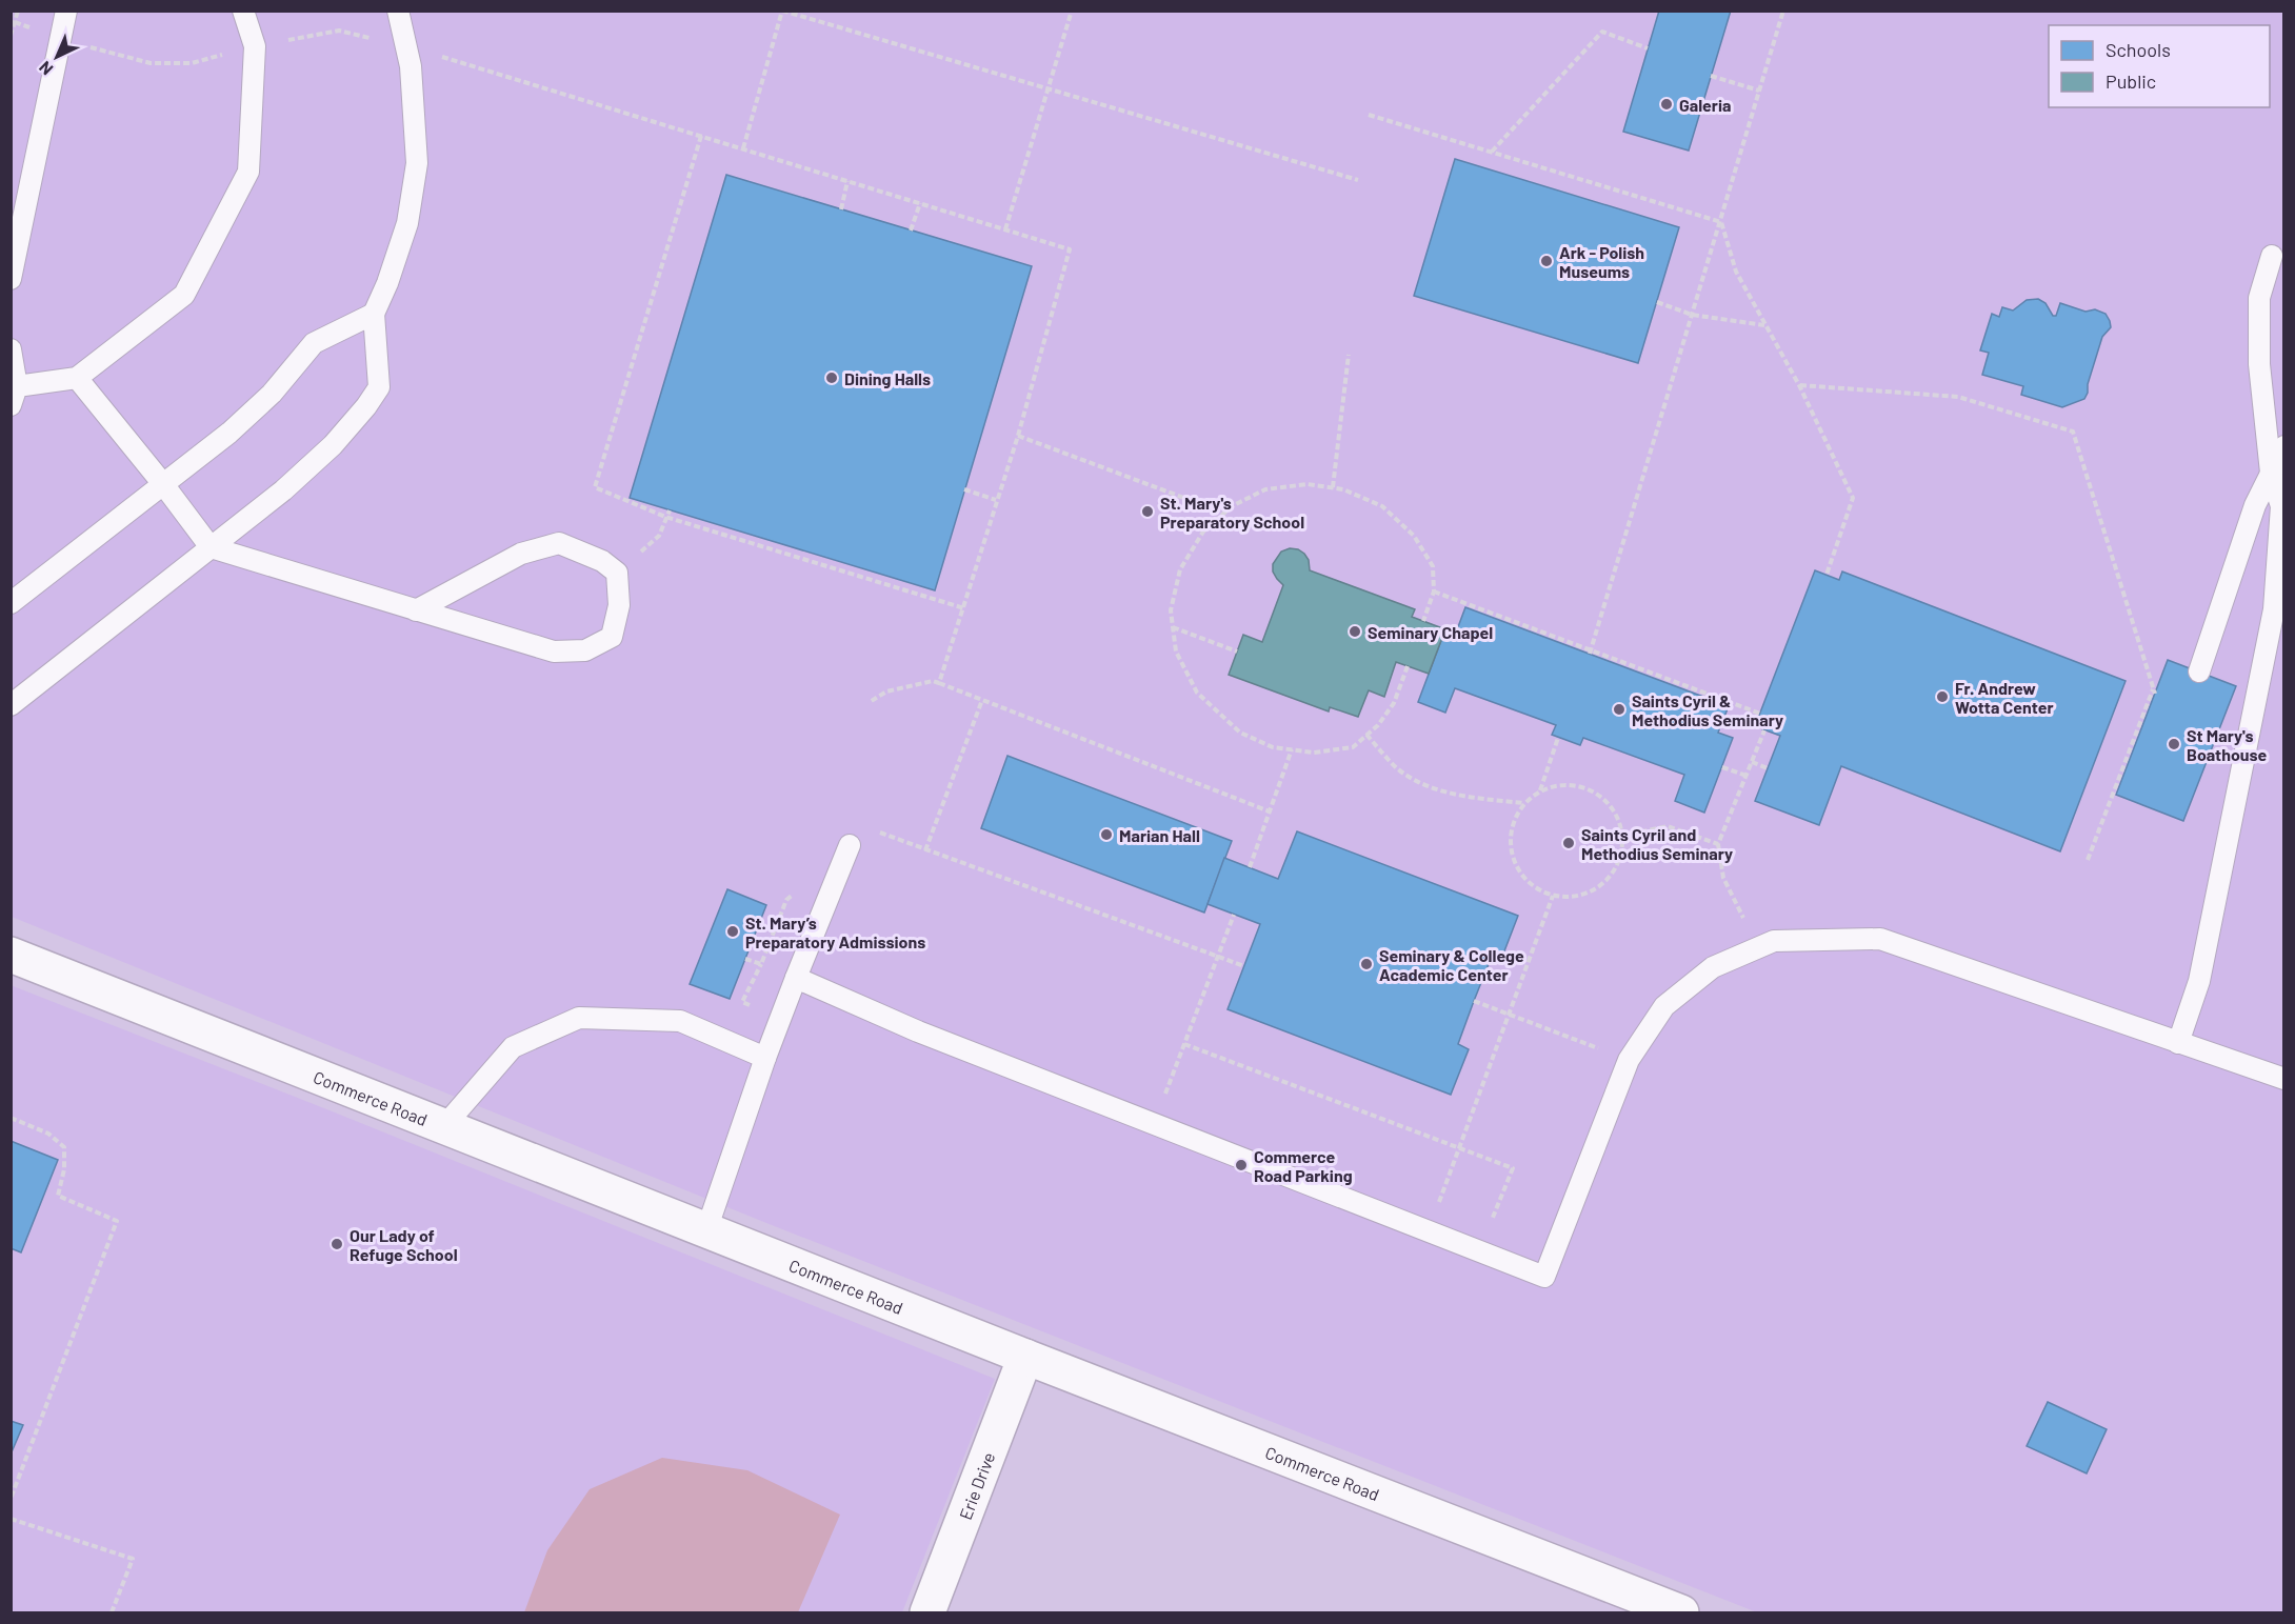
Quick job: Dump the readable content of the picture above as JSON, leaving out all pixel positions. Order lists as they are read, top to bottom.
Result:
{
  "streets": {
    "main road": ["Commerce Road", "Erie Drive"]
  },
  "crossings": [
    ["Commerce Road", "Erie Drive"]
  ],
  "places": [
    "Galeria",
    "Ark - Polish Museums",
    "Dining Halls",
    "St. Mary's Preparatory School",
    "Seminary Chapel",
    "Fr. Andrew Wotta Center",
    "Saints Cyril & Methodius Seminary",
    "St Mary's Boathouse",
    "Marian Hall",
    "Saints Cyril and Methodius Seminary",
    "St. Mary’s Preparatory Admissions",
    "Seminary & College Academic Center",
    "Commerce Road Parking",
    "Our Lady of Refuge School"
  ],
  "legend": ["Schools", "Public"],
  "north": "bottom left"
}
